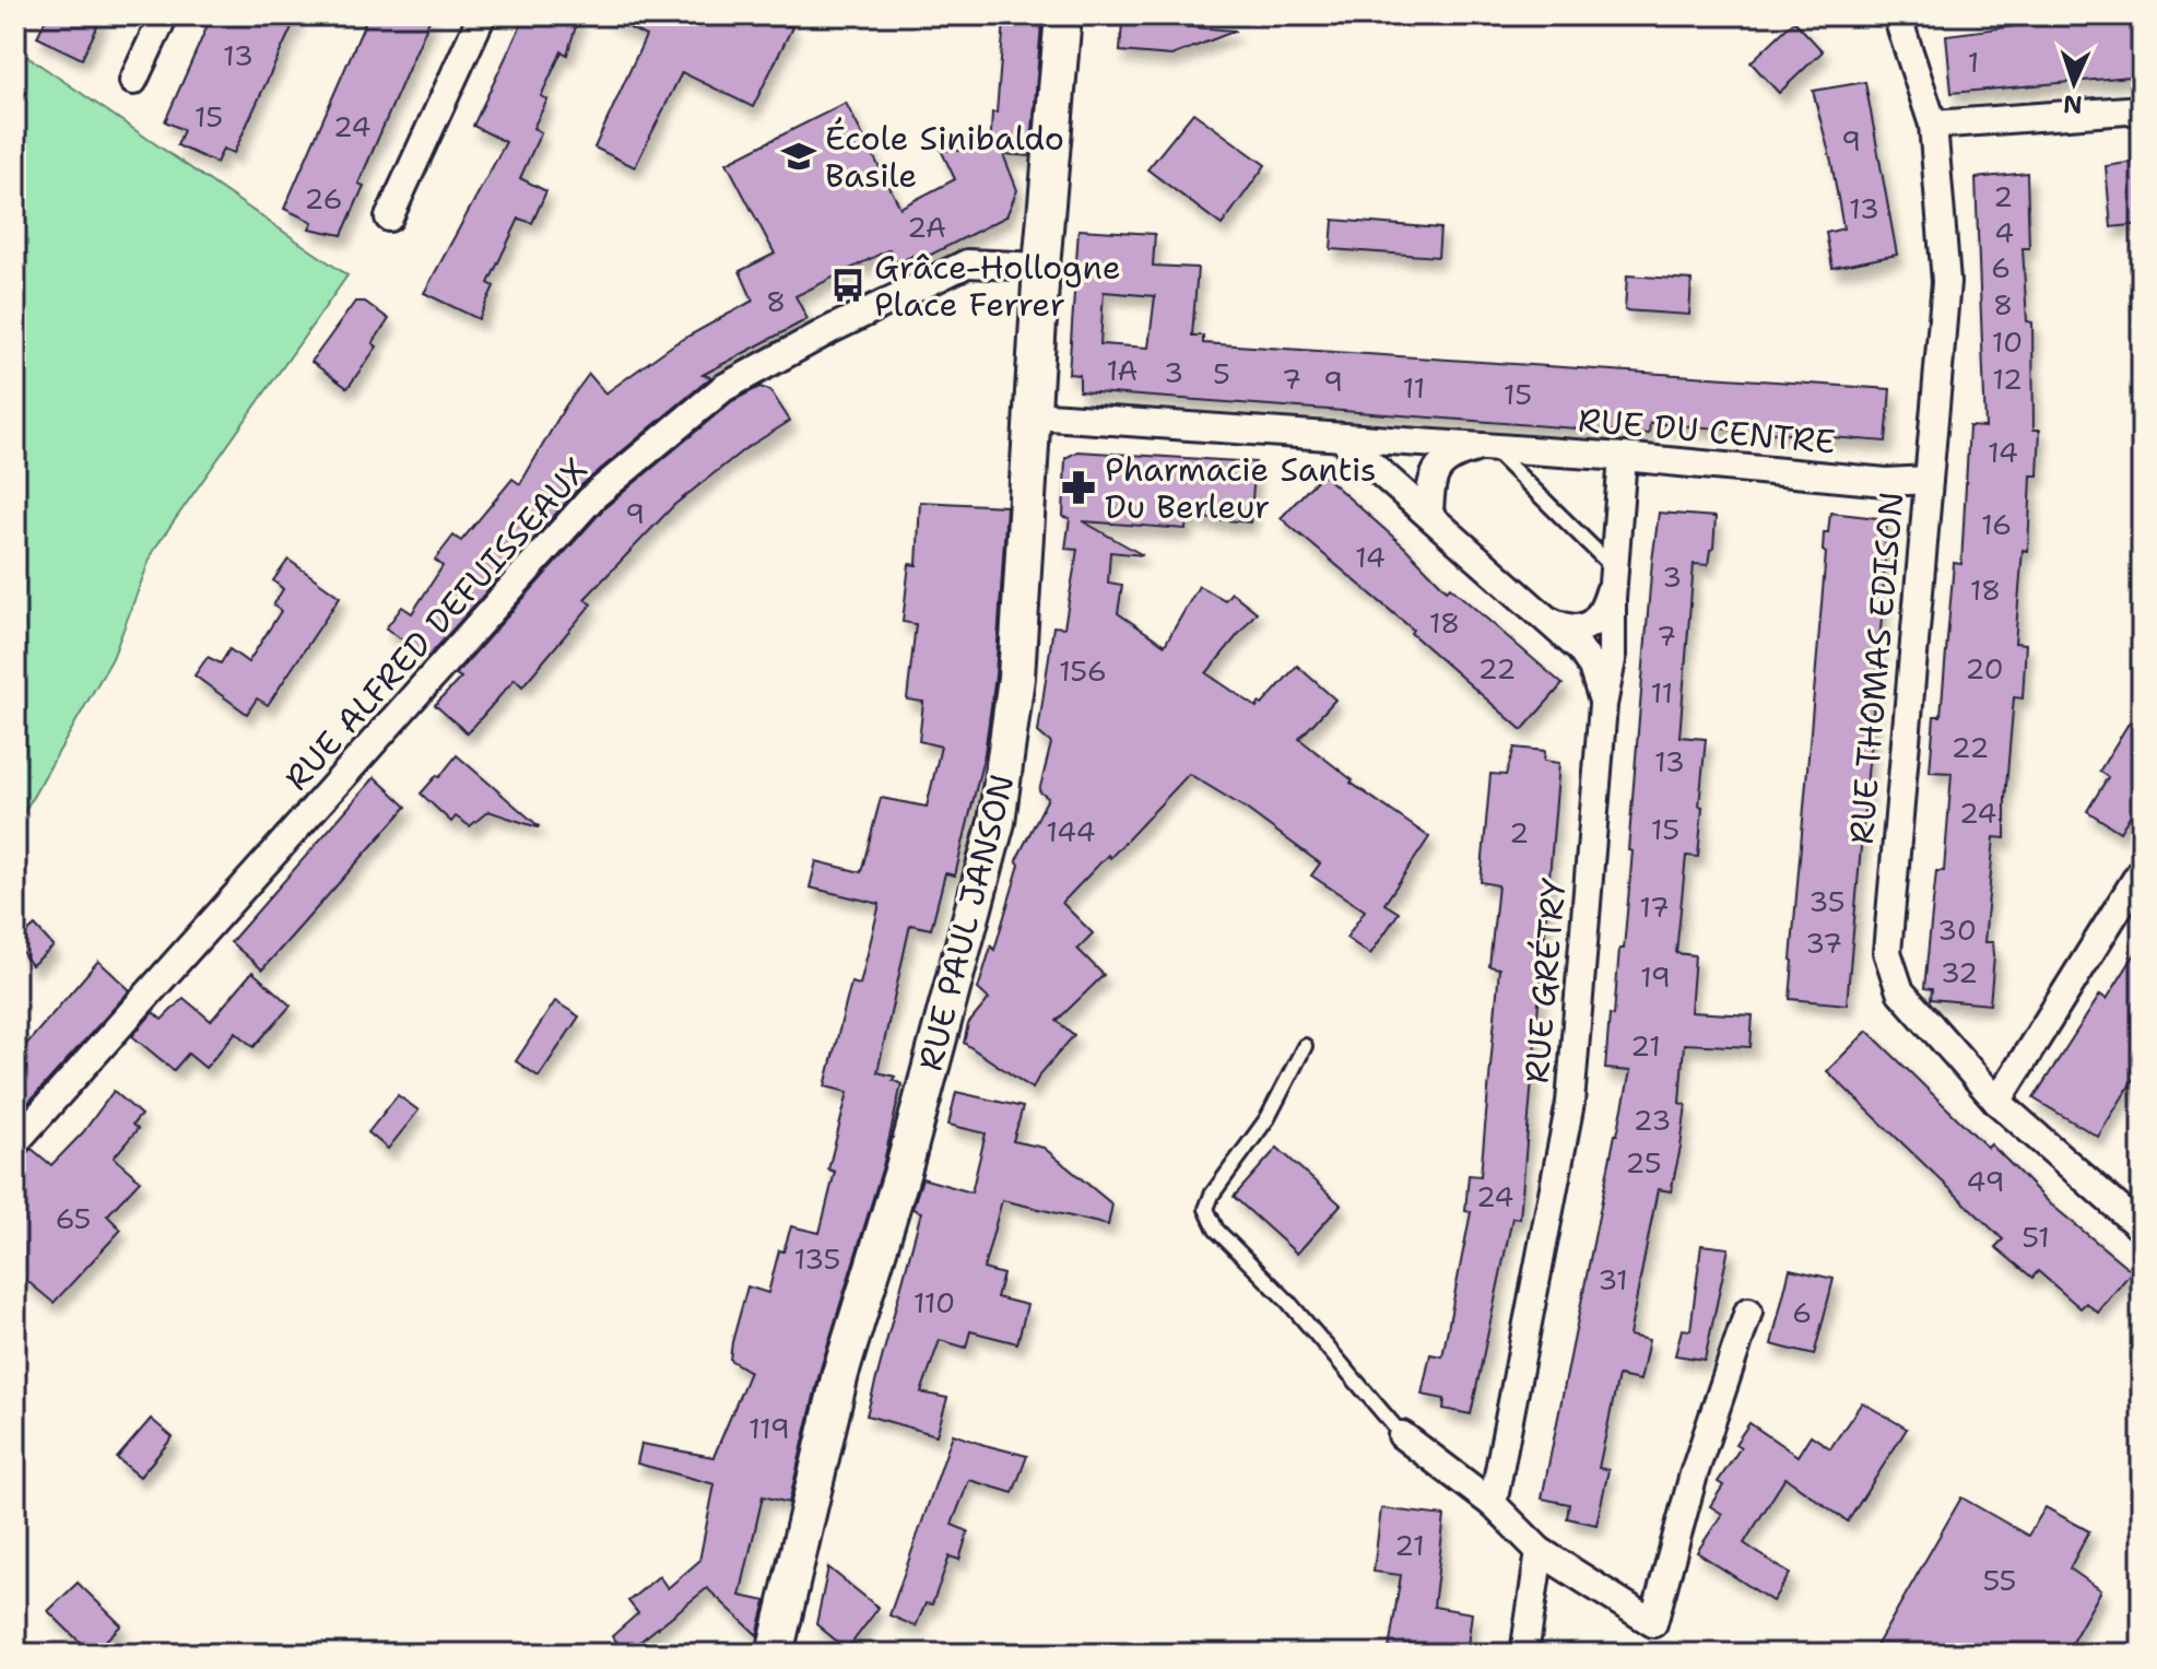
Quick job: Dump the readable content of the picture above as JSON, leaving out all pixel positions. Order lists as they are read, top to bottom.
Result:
{
  "streets": {
    "street": [
      "RUE DU CENTRE",
      "RUE ALFRED DEFUISSEAUX",
      "RUE THOMAS EDISON",
      "RUE PAUL JANSON",
      "RUE GRÉTRY"
    ]
  },
  "crossings": [
    ["RUE DU CENTRE", "RUE THOMAS EDISON"],
    ["RUE DU CENTRE", "RUE PAUL JANSON"],
    ["RUE DU CENTRE", "RUE GRÉTRY"],
    ["RUE ALFRED DEFUISSEAUX", "RUE PAUL JANSON"]
  ],
  "places": {
    "school or university": ["École Sinibaldo Basile"],
    "bus stop": ["Grâce-Hollogne Place Ferrer"],
    "pharmacy": ["Pharmacie Santis Du Berleur"]
  },
  "house_numbers": [
    "13",
    "1",
    "15",
    "24",
    "9",
    "2",
    "26",
    "13",
    "2A",
    "4",
    "6",
    "8",
    "8",
    "10",
    "1A",
    "3",
    "5",
    "7",
    "12",
    "9",
    "11",
    "15",
    "14",
    "9",
    "16",
    "14",
    "3",
    "18",
    "18",
    "7",
    "22",
    "20",
    "156",
    "11",
    "22",
    "13",
    "24",
    "15",
    "144",
    "2",
    "35",
    "17",
    "30",
    "37",
    "32",
    "19",
    "21",
    "23",
    "25",
    "49",
    "24",
    "65",
    "51",
    "135",
    "31",
    "110",
    "6",
    "119",
    "21",
    "55"
  ],
  "north": "bottom"
}
